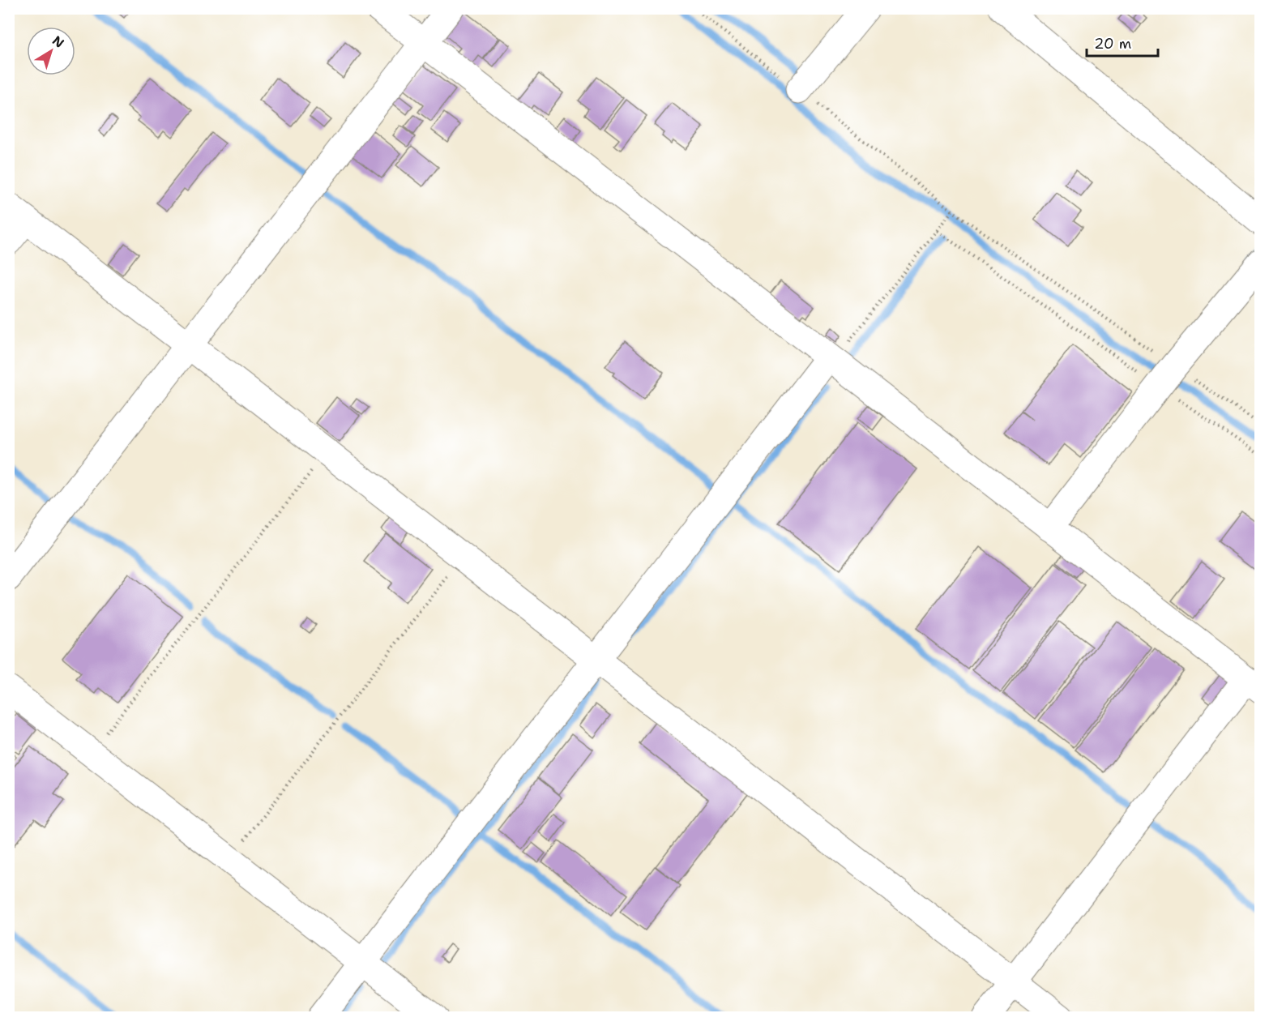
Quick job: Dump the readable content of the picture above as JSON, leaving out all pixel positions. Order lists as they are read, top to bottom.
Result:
{
  "scale_bar": "20 m",
  "north": "top right"
}
